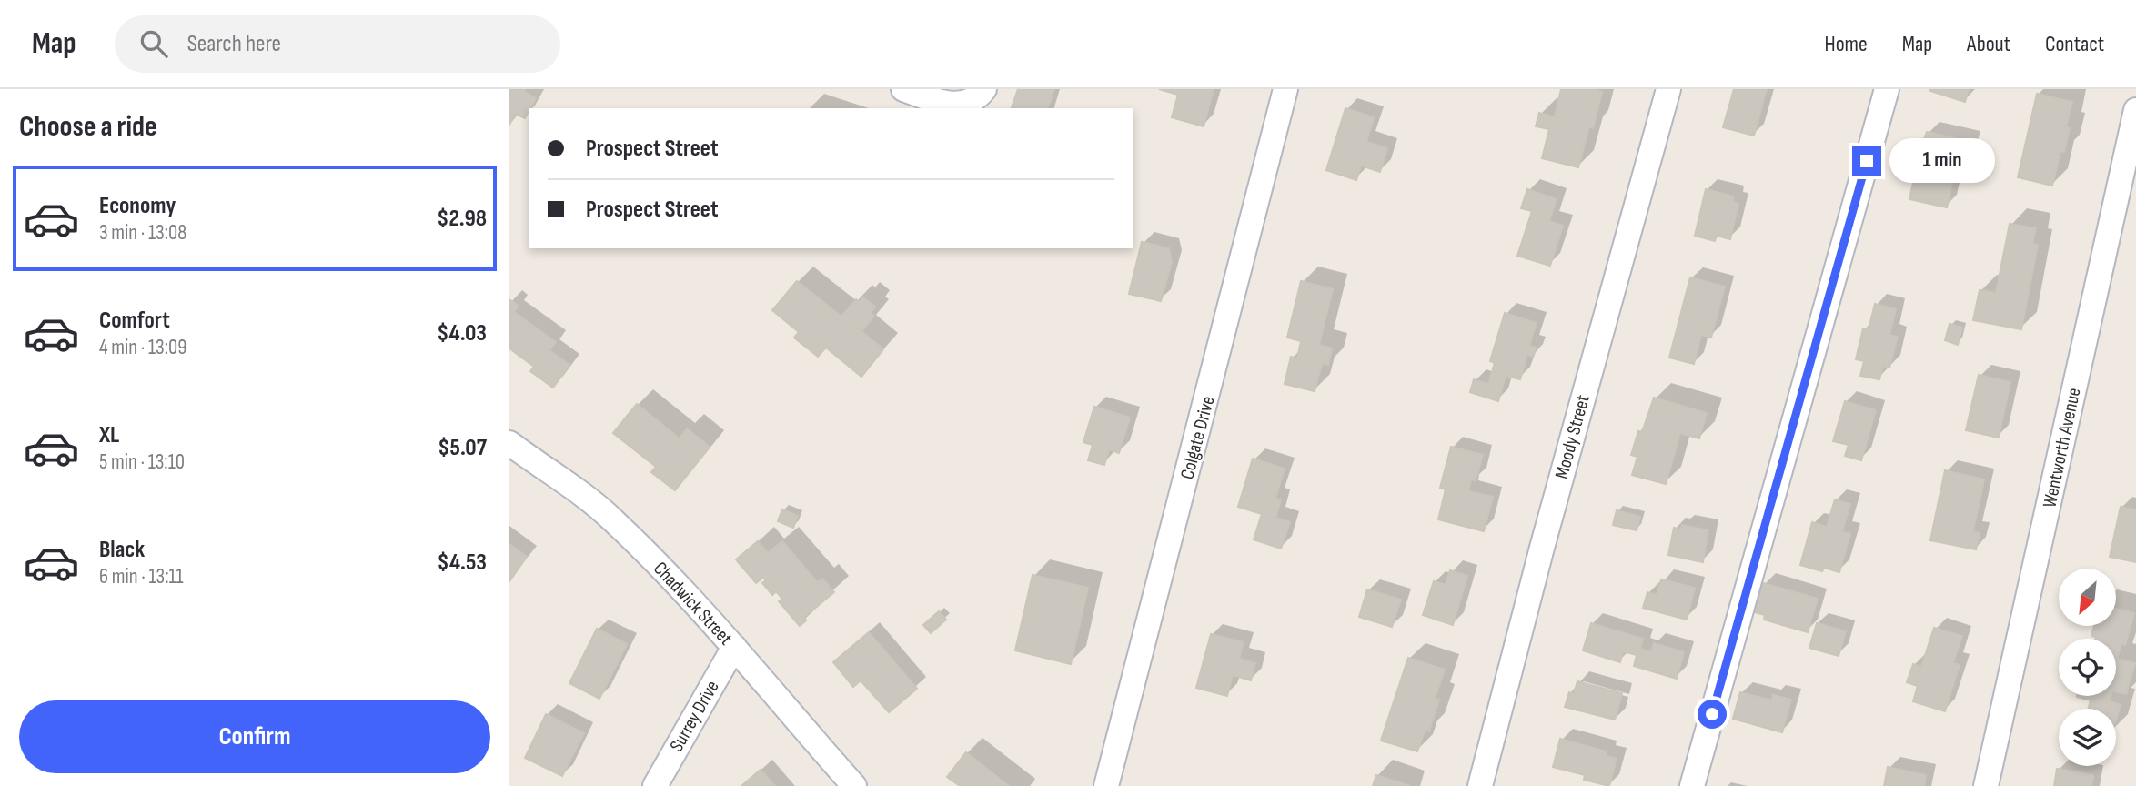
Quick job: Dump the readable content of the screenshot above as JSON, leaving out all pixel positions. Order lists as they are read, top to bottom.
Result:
{
  "streets": {
    "street": [
      "Moody Street",
      "Colgate Drive",
      "Wentworth Avenue",
      "Chadwick Street",
      "Surrey Drive"
    ]
  },
  "crossings": [
    ["Chadwick Street", "Surrey Drive"]
  ],
  "north": "bottom left",
  "page": {
    "header": "Map",
    "search": "Search here",
    "nav": [
      "Home",
      "Map",
      "About",
      "Contact"
    ],
    "heading": "Choose a ride",
    "banner": ["Prospect Street", "Prospect Street"],
    "bubble": "1 min",
    "list": [
      {
        "name": "Economy",
        "note": "3 min · 13:08",
        "value": "$2.98"
      },
      {
        "name": "Comfort",
        "note": "4 min · 13:09",
        "value": "$4.03"
      },
      {
        "name": "XL",
        "note": "5 min · 13:10",
        "value": "$5.07"
      },
      {
        "name": "Black",
        "note": "6 min · 13:11",
        "value": "$4.53"
      }
    ],
    "buttons": "Confirm"
  }
}
